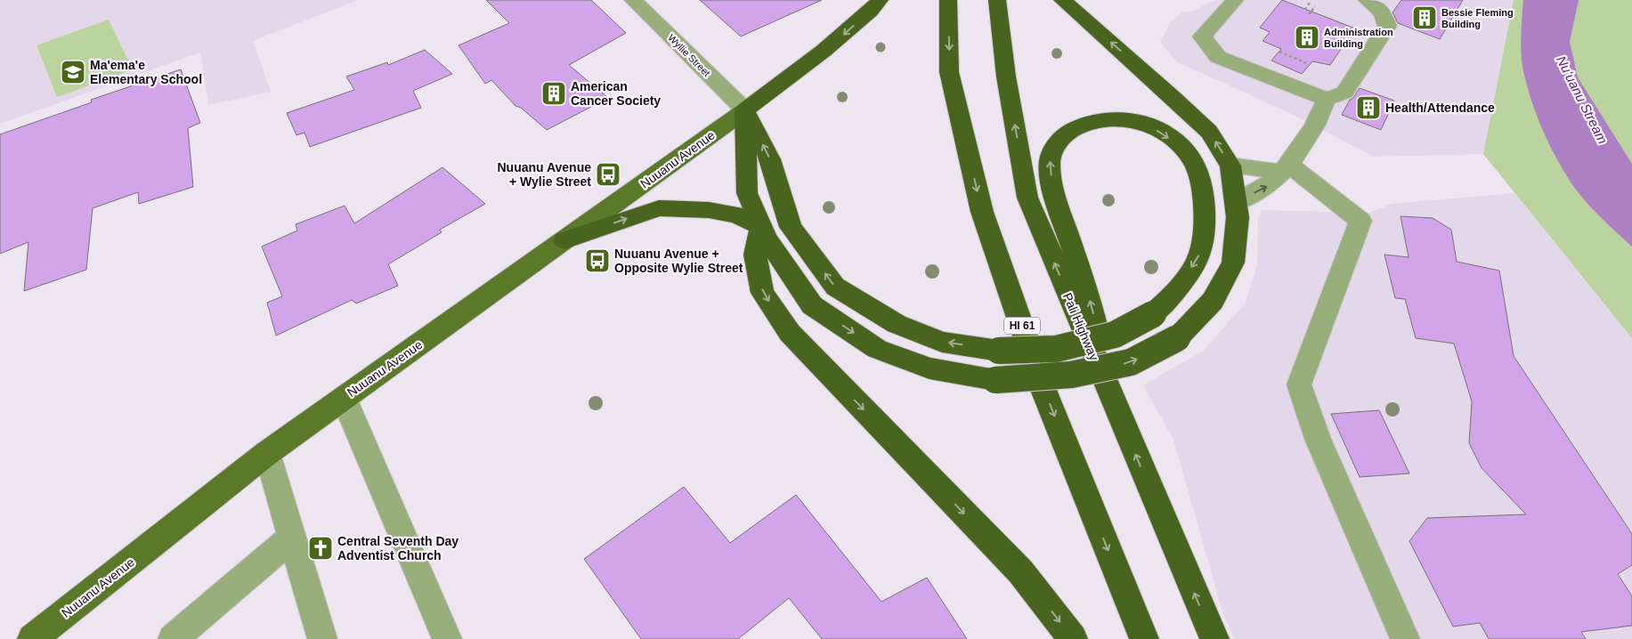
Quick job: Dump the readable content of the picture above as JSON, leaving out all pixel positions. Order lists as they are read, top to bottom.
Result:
{
  "streets": {
    "highway": ["HI 61", "Pali Highway"],
    "main road": ["Nuuanu Avenue"],
    "street": ["Wyllie Street"]
  },
  "crossings": [
    ["Wyllie Street", "Nuuanu Avenue"]
  ],
  "water": ["Nuʻuanu Stream"],
  "places": {
    "building": [
      "Bessie Fleming Building",
      "Administration Building",
      "American Cancer Society",
      "Health/Attendance"
    ],
    "school or university": ["Ma'ema'e Elementary School"],
    "bus stop": ["Nuuanu Avenue + Wylie Street", "Nuuanu Avenue + Opposite Wylie Street"],
    "church": ["Central Seventh Day Adventist Church"]
  }
}
